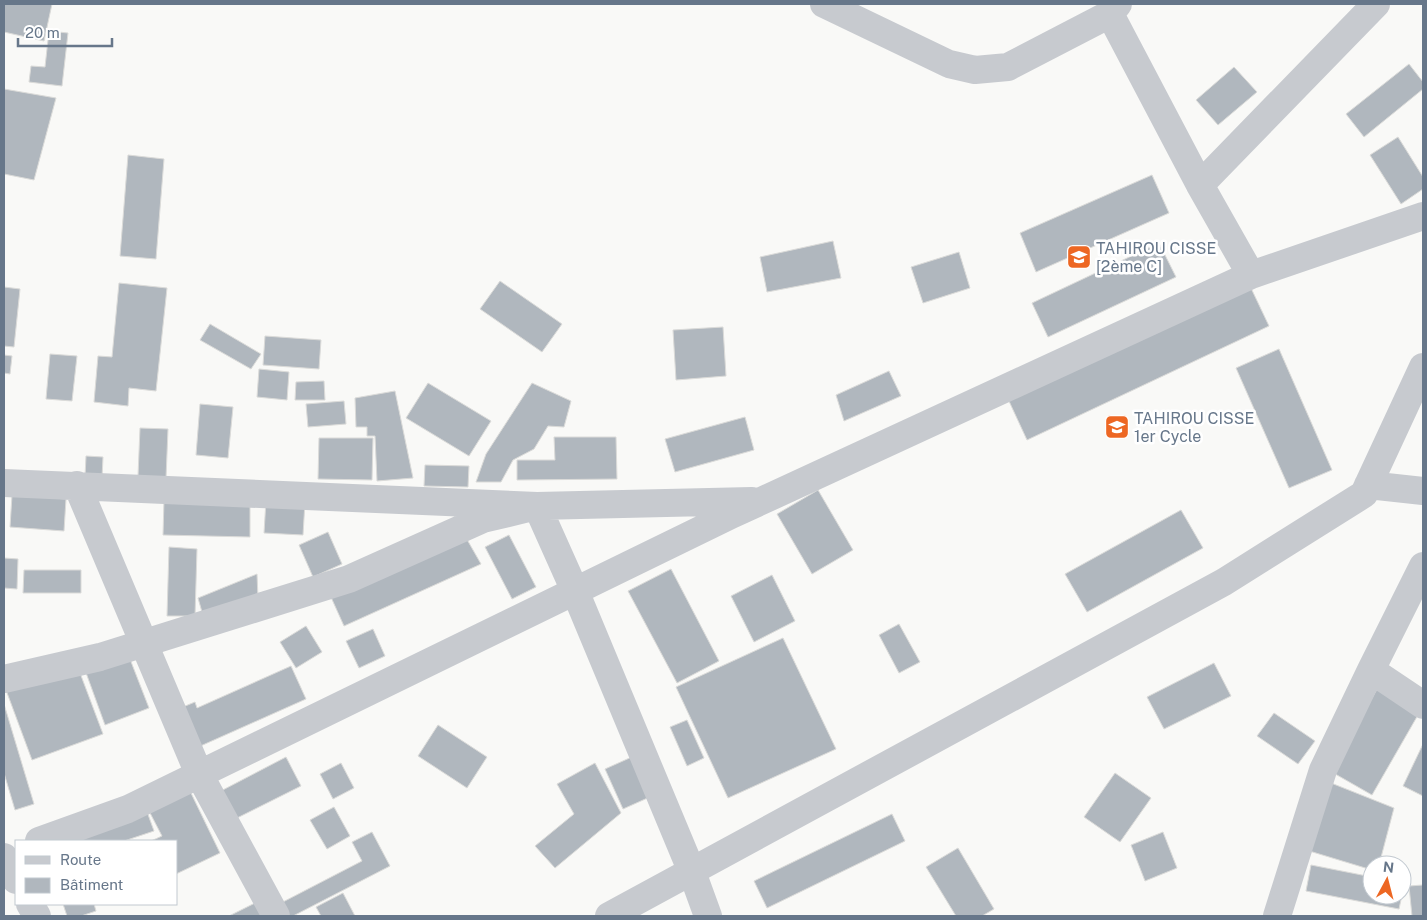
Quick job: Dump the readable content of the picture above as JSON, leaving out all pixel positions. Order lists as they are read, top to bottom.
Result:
{
  "places": {
    "school or university": ["TAHIROU CISSE [2ème C]", "TAHIROU CISSE 1er Cycle"]
  },
  "legend": ["Route", "Bâtiment"],
  "scale_bar": "20 m",
  "north": "top"
}
